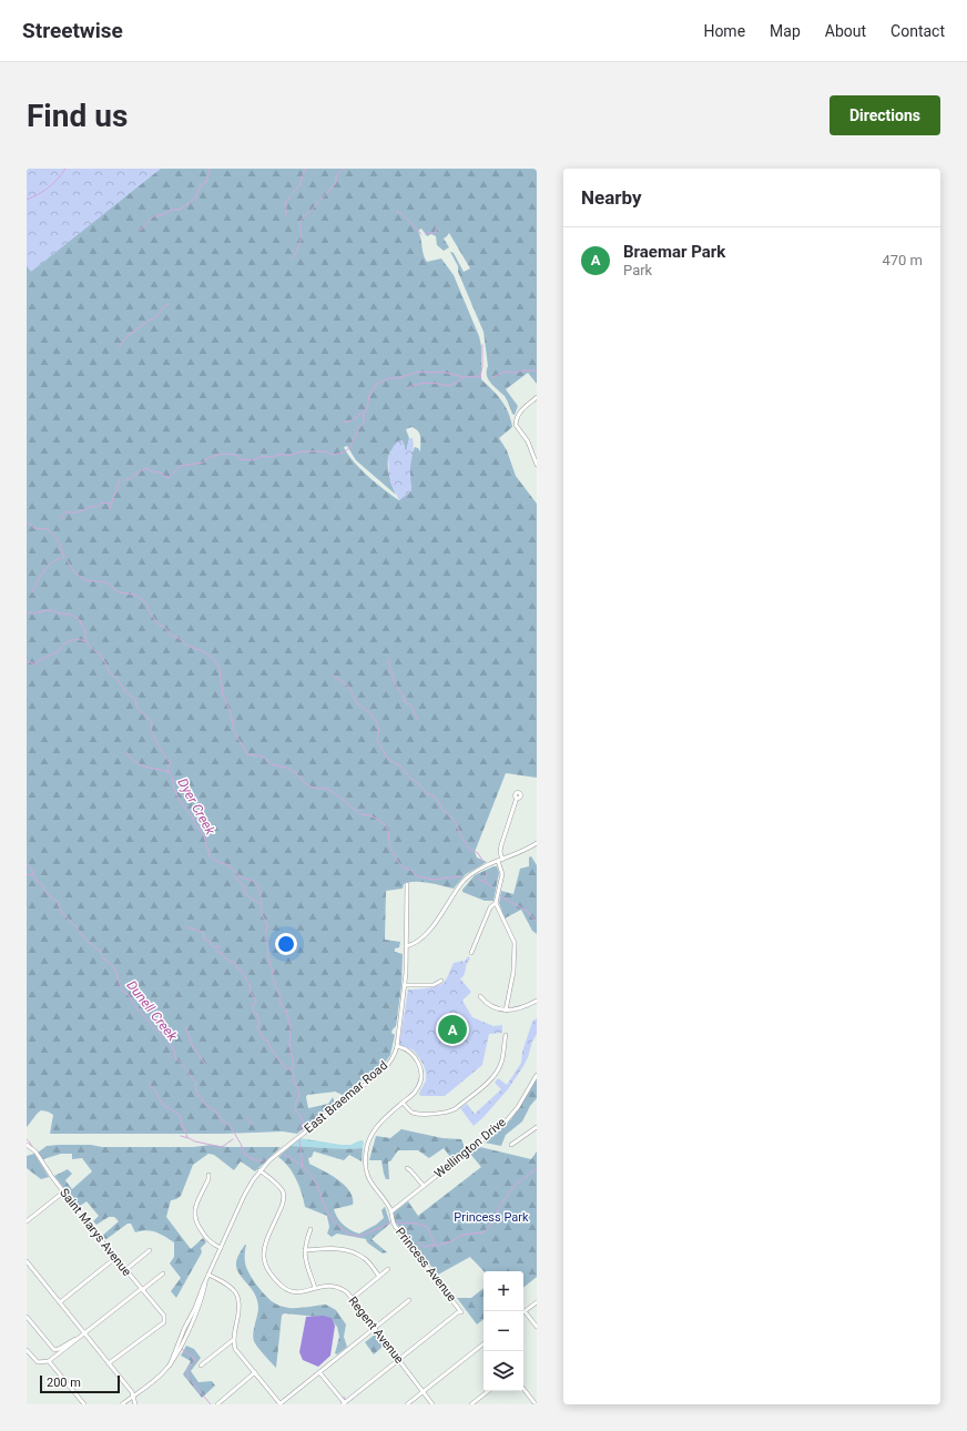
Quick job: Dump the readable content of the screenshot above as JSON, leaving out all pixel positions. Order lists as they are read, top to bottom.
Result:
{
  "streets": {
    "street": [
      "East Braemar Road",
      "Wellington Drive",
      "Saint Marys Avenue",
      "Princess Avenue",
      "Regent Avenue"
    ]
  },
  "crossings": [
    ["East Braemar Road", "Princess Avenue"],
    ["East Braemar Road", "Regent Avenue"],
    ["Wellington Drive", "Princess Avenue"],
    ["Princess Avenue", "Regent Avenue"]
  ],
  "water": ["Dyer Creek", "Dunell Creek"],
  "parks": ["Princess Park"],
  "scale_bar": "200 m",
  "page": {
    "header": "Streetwise",
    "nav": [
      "Home",
      "Map",
      "About",
      "Contact"
    ],
    "buttons": "Directions",
    "title": "Find us",
    "heading": "Nearby",
    "list": [
      {
        "mark": "A",
        "name": "Braemar Park",
        "note": "Park",
        "value": "470 m"
      }
    ],
    "pins": "A",
    "map_buttons": ["+", "−"],
    "scale": "200 m"
  }
}
